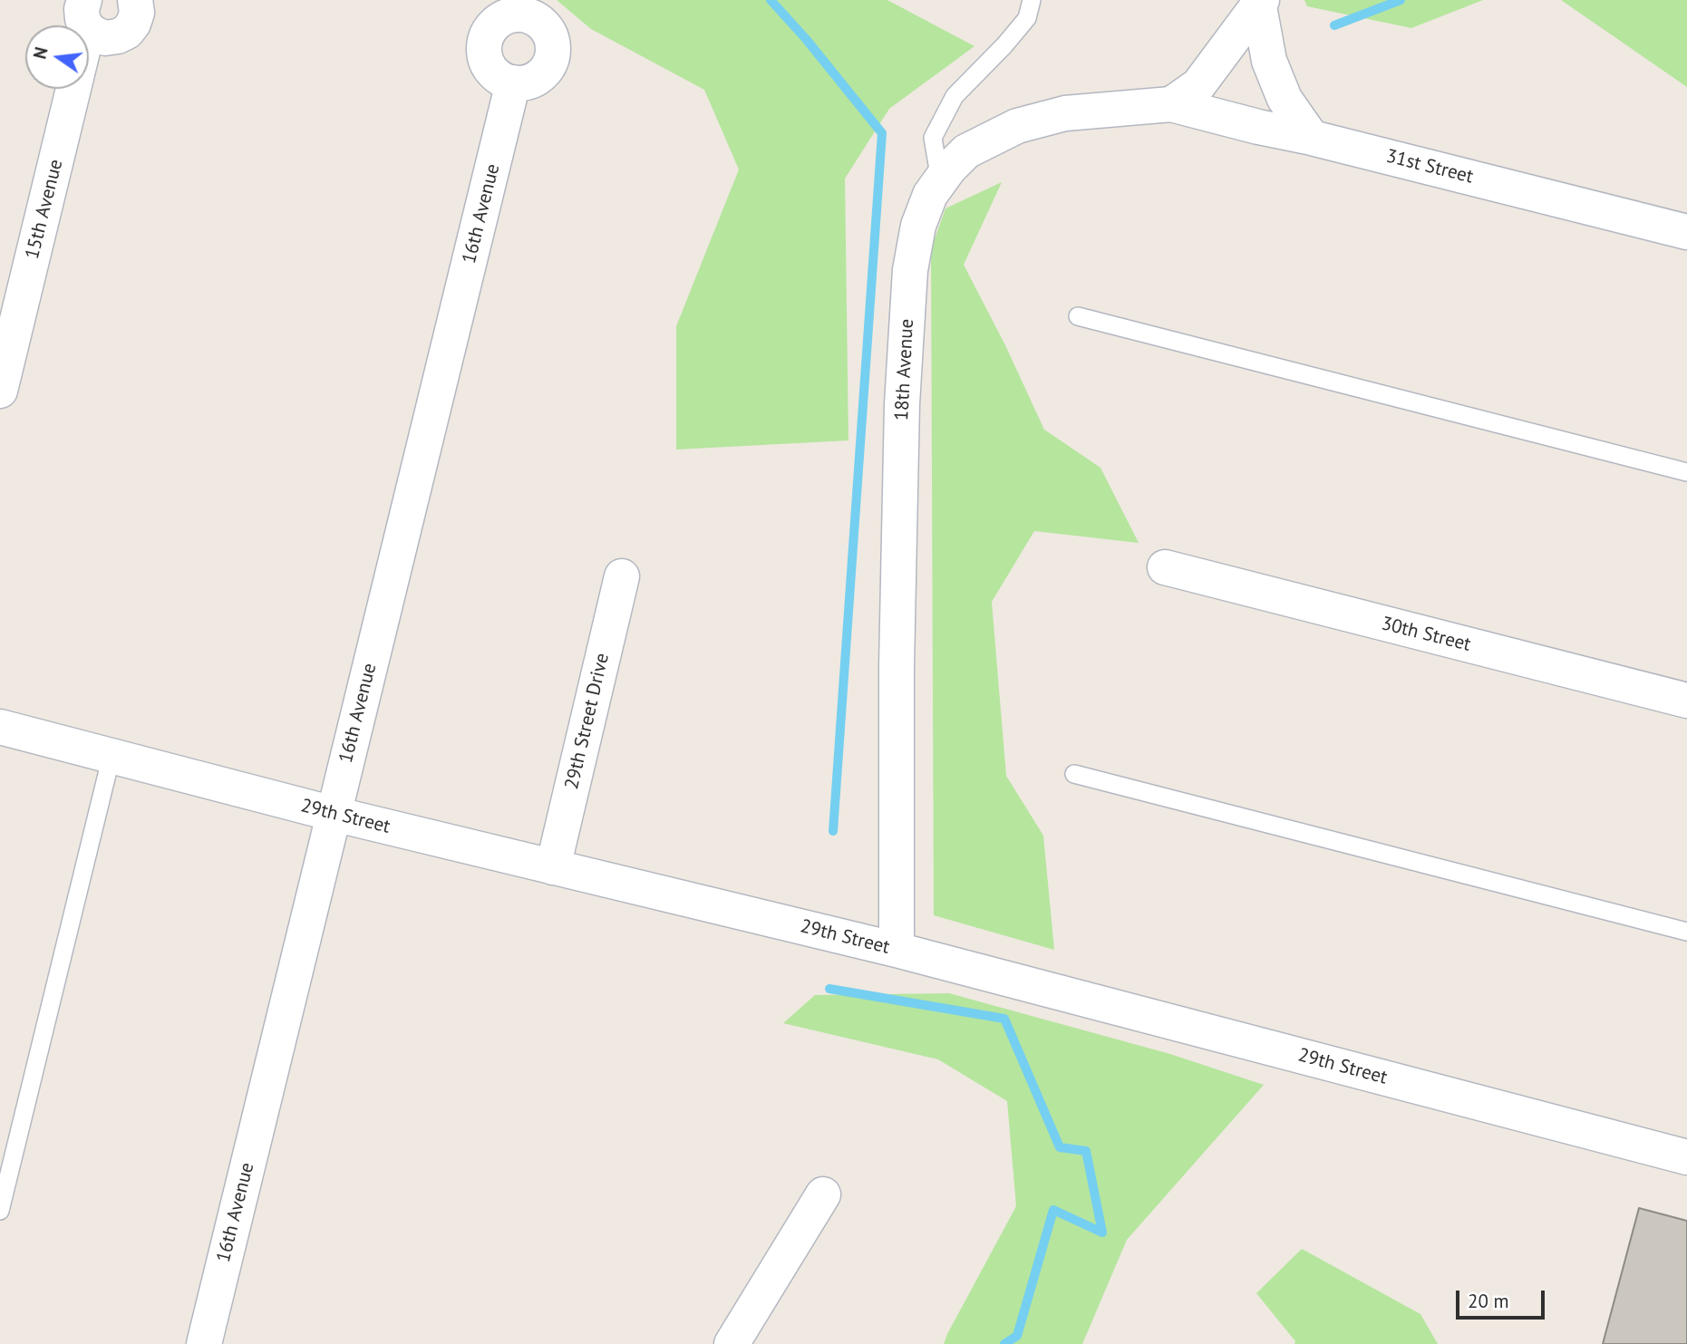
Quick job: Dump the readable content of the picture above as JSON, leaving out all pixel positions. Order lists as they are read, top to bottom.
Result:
{
  "streets": {
    "street": [
      "31st Street",
      "15th Avenue",
      "16th Avenue",
      "18th Avenue",
      "30th Street",
      "29th Street Drive",
      "29th Street"
    ]
  },
  "crossings": [
    ["31st Street", "18th Avenue"],
    ["16th Avenue", "29th Street"],
    ["18th Avenue", "29th Street"],
    ["29th Street Drive", "29th Street"]
  ],
  "scale_bar": "20 m",
  "north": "left"
}
